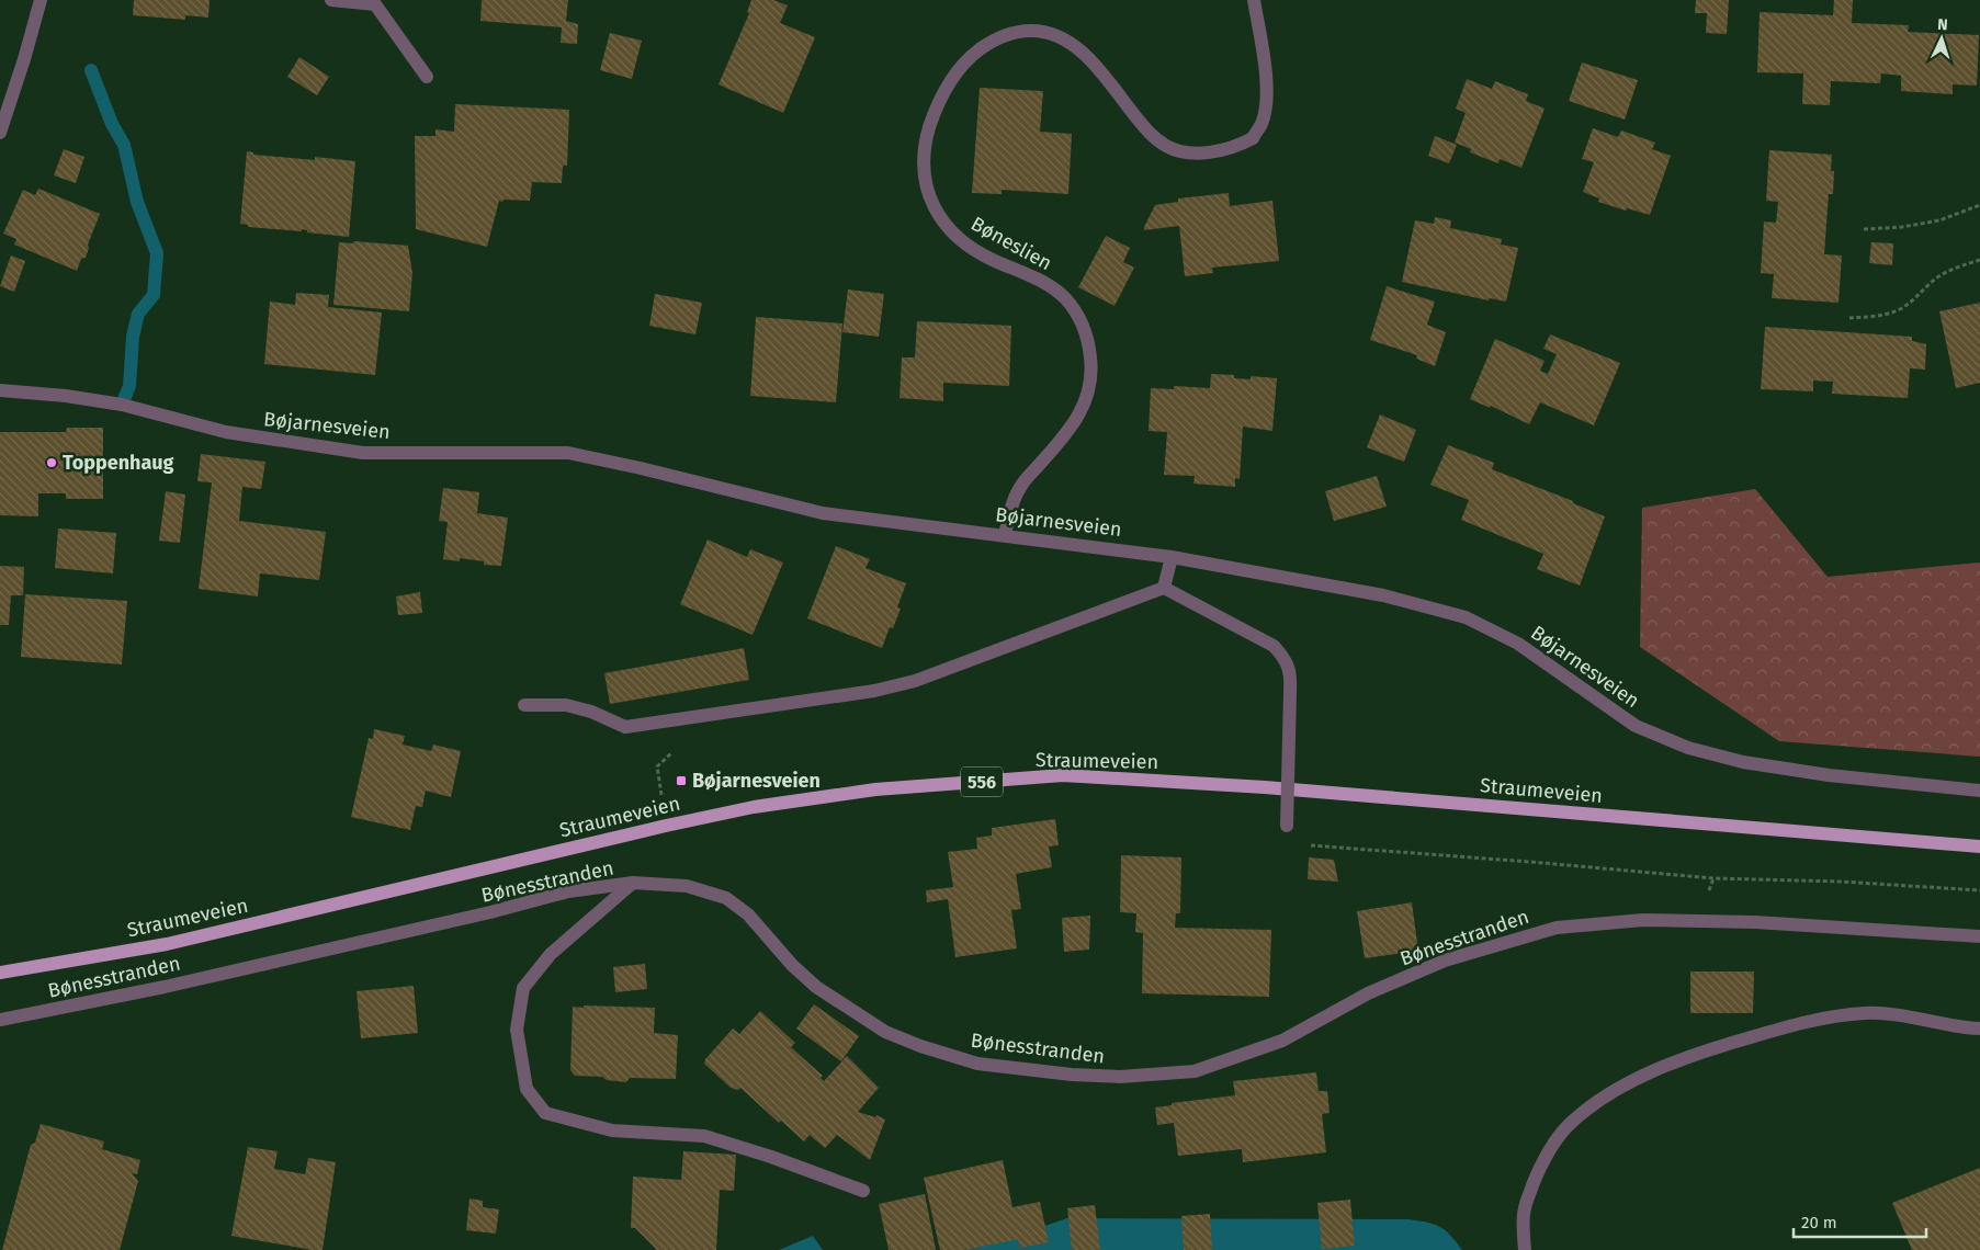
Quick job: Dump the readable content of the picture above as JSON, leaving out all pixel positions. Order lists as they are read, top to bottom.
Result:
{
  "streets": {
    "main road": ["Straumeveien", "556"],
    "street": ["Bøneslien", "Bøjarnesveien", "Bønesstranden"]
  },
  "crossings": [
    ["Bøneslien", "Bøjarnesveien"]
  ],
  "places": {
    "other": ["Toppenhaug"],
    "transit": ["Bøjarnesveien"]
  },
  "scale_bar": "20 m",
  "north": "top"
}
